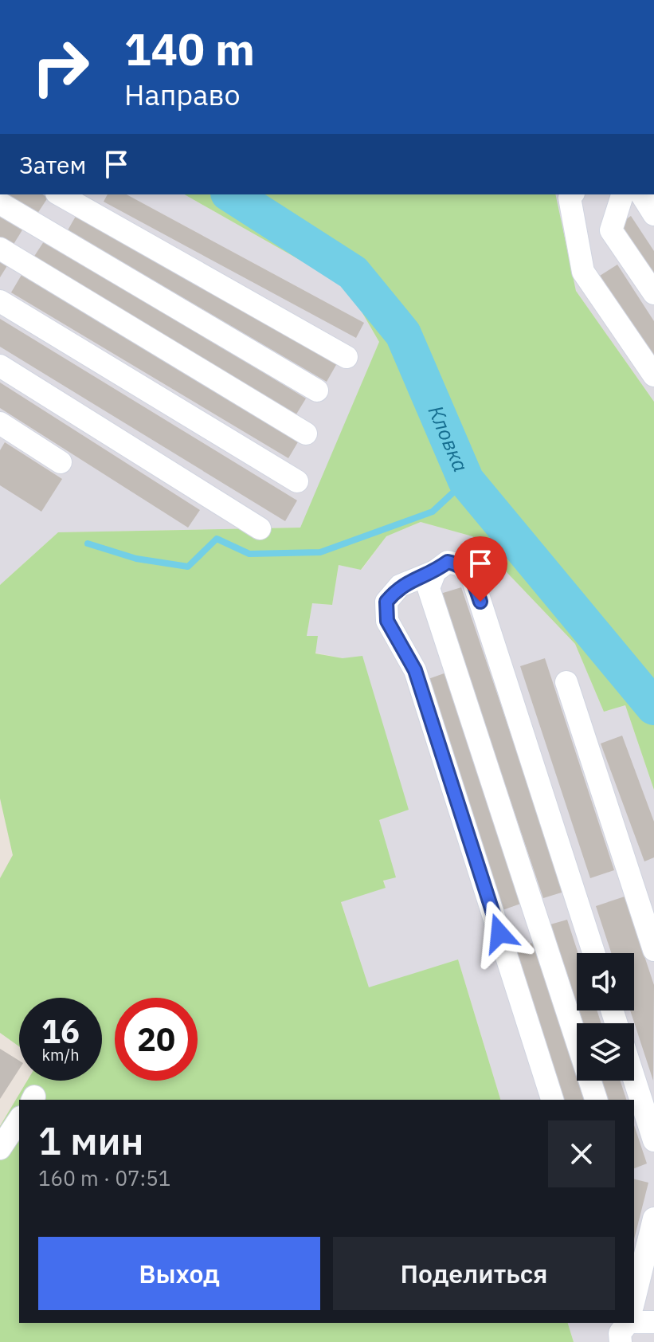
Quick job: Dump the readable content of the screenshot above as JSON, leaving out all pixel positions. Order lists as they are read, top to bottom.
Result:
{
  "water": ["Кловка"],
  "page": {
    "turn": ["140 m", "Направо"],
    "then": "Затем",
    "speed": "16 km/h",
    "limit": "20",
    "heading": ["1 мин", "160 m · 07:51"],
    "buttons": ["Выход", "Поделиться"]
  }
}
